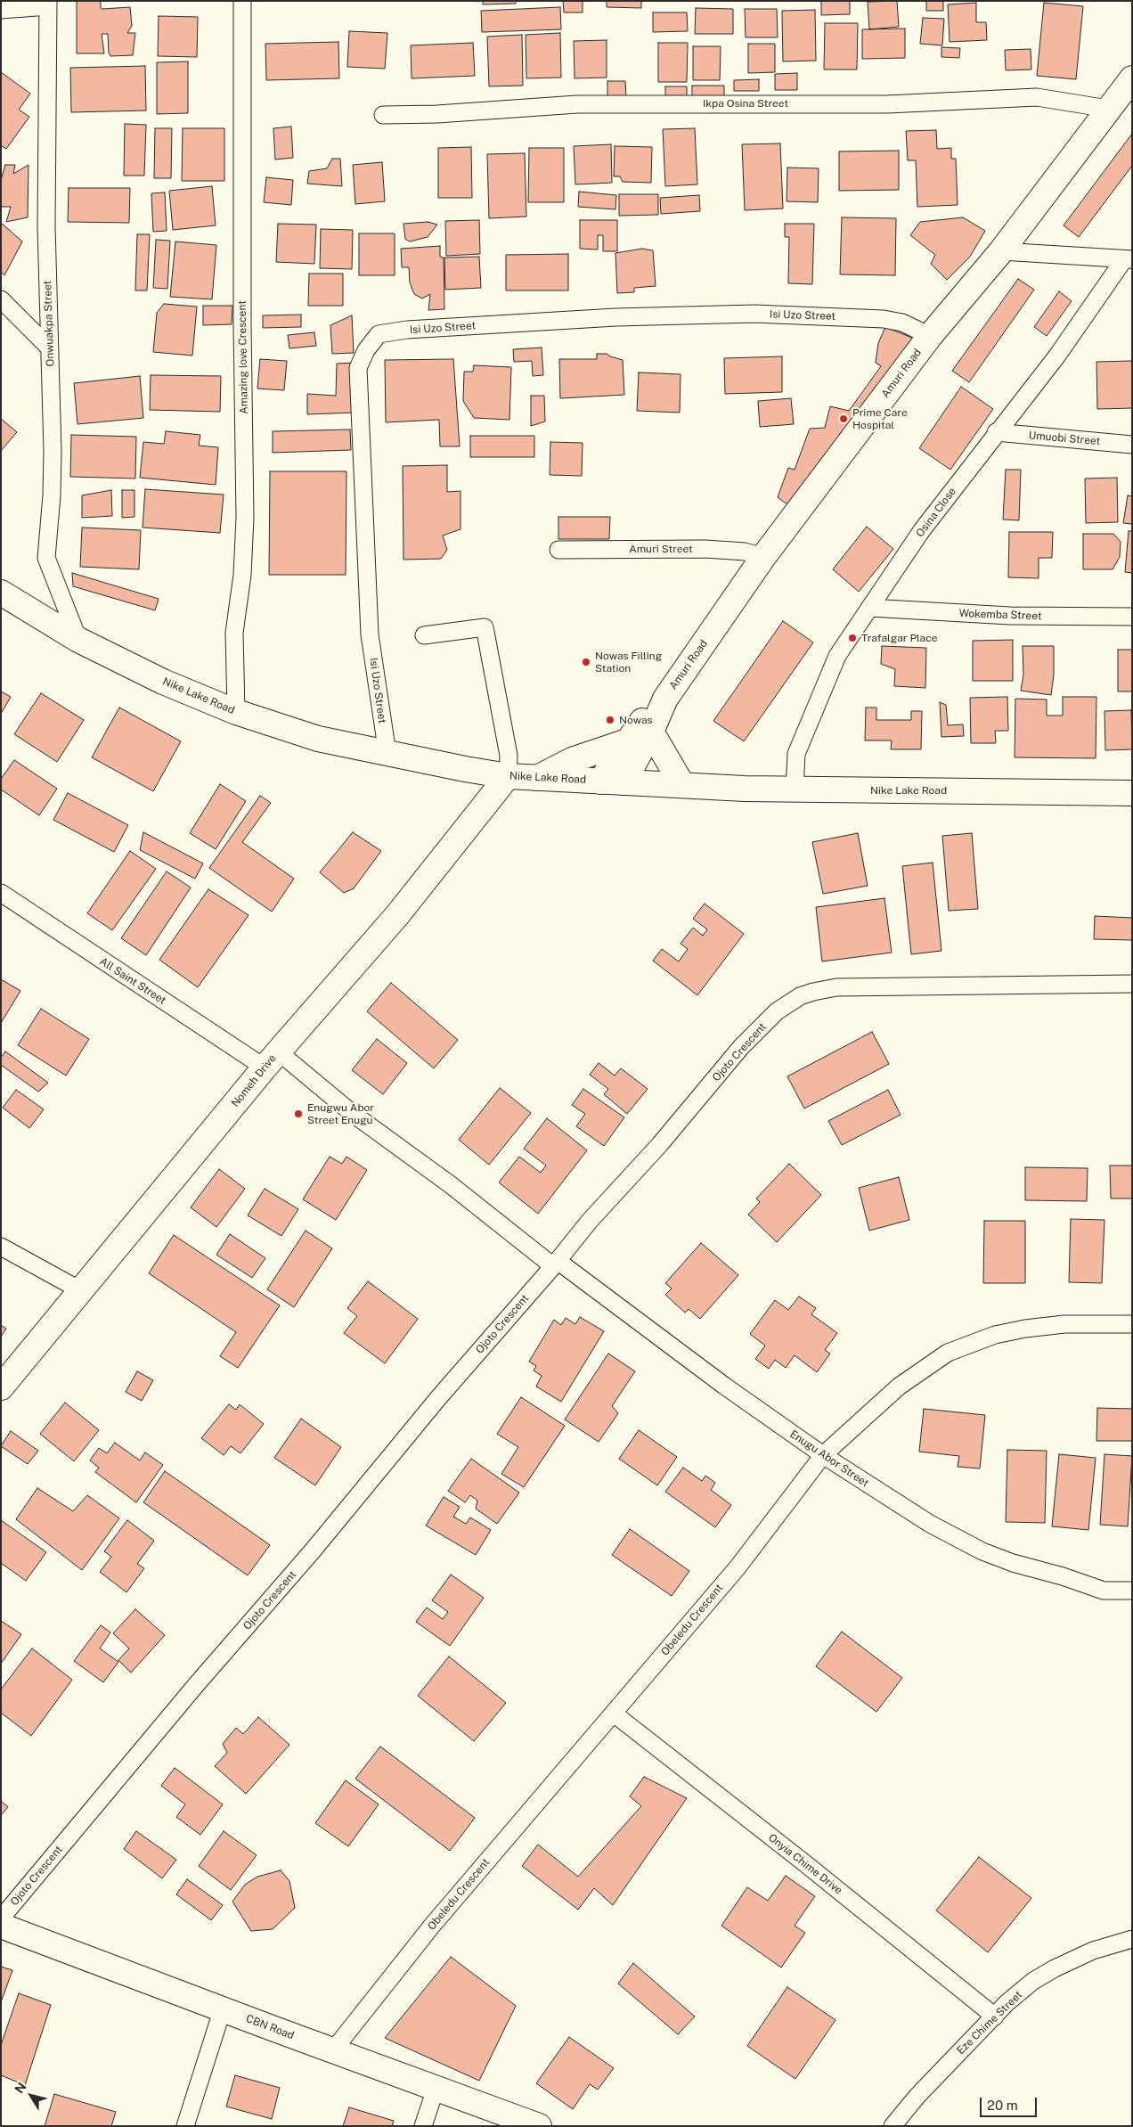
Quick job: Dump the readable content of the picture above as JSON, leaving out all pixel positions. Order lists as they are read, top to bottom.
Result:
{
  "streets": {
    "main road": [
      "Amuri Road",
      "Nike Lake Road",
      "Nomeh Drive",
      "CBN Road"
    ],
    "street": [
      "Ikpa Osina Street",
      "Isi Uzo Street",
      "Onwuakpa Street",
      "Amazing love Crescent",
      "Umuobi Street",
      "Osina Close",
      "Amuri Street",
      "Wokemba Street",
      "All Saint Street",
      "Ojoto Crescent",
      "Enugu Abor Street",
      "Obeledu Crescent",
      "Onyia Chime Drive",
      "Eze Chime Street"
    ]
  },
  "crossings": [
    ["Ikpa Osina Street", "Amuri Road"],
    ["Isi Uzo Street", "Amuri Road"],
    ["Isi Uzo Street", "Nike Lake Road"],
    ["Onwuakpa Street", "Nike Lake Road"],
    ["Amazing love Crescent", "Nike Lake Road"],
    ["Amuri Road", "Amuri Street"],
    ["Amuri Road", "Nike Lake Road"],
    ["Umuobi Street", "Osina Close"],
    ["Osina Close", "Wokemba Street"],
    ["Osina Close", "Nike Lake Road"],
    ["Nike Lake Road", "Nomeh Drive"],
    ["All Saint Street", "Ojoto Crescent"],
    ["All Saint Street", "Nomeh Drive"],
    ["All Saint Street", "Enugu Abor Street"],
    ["Ojoto Crescent", "Enugu Abor Street"],
    ["Enugu Abor Street", "Obeledu Crescent"],
    ["Obeledu Crescent", "Onyia Chime Drive"],
    ["Obeledu Crescent", "CBN Road"],
    ["Onyia Chime Drive", "Eze Chime Street"]
  ],
  "places": [
    "Prime Care Hospital",
    "Trafalgar Place",
    "Nowas Filling Station",
    "Nowas",
    "Enugwu Abor Street Enugu"
  ],
  "scale_bar": "20 m",
  "north": "top left"
}
